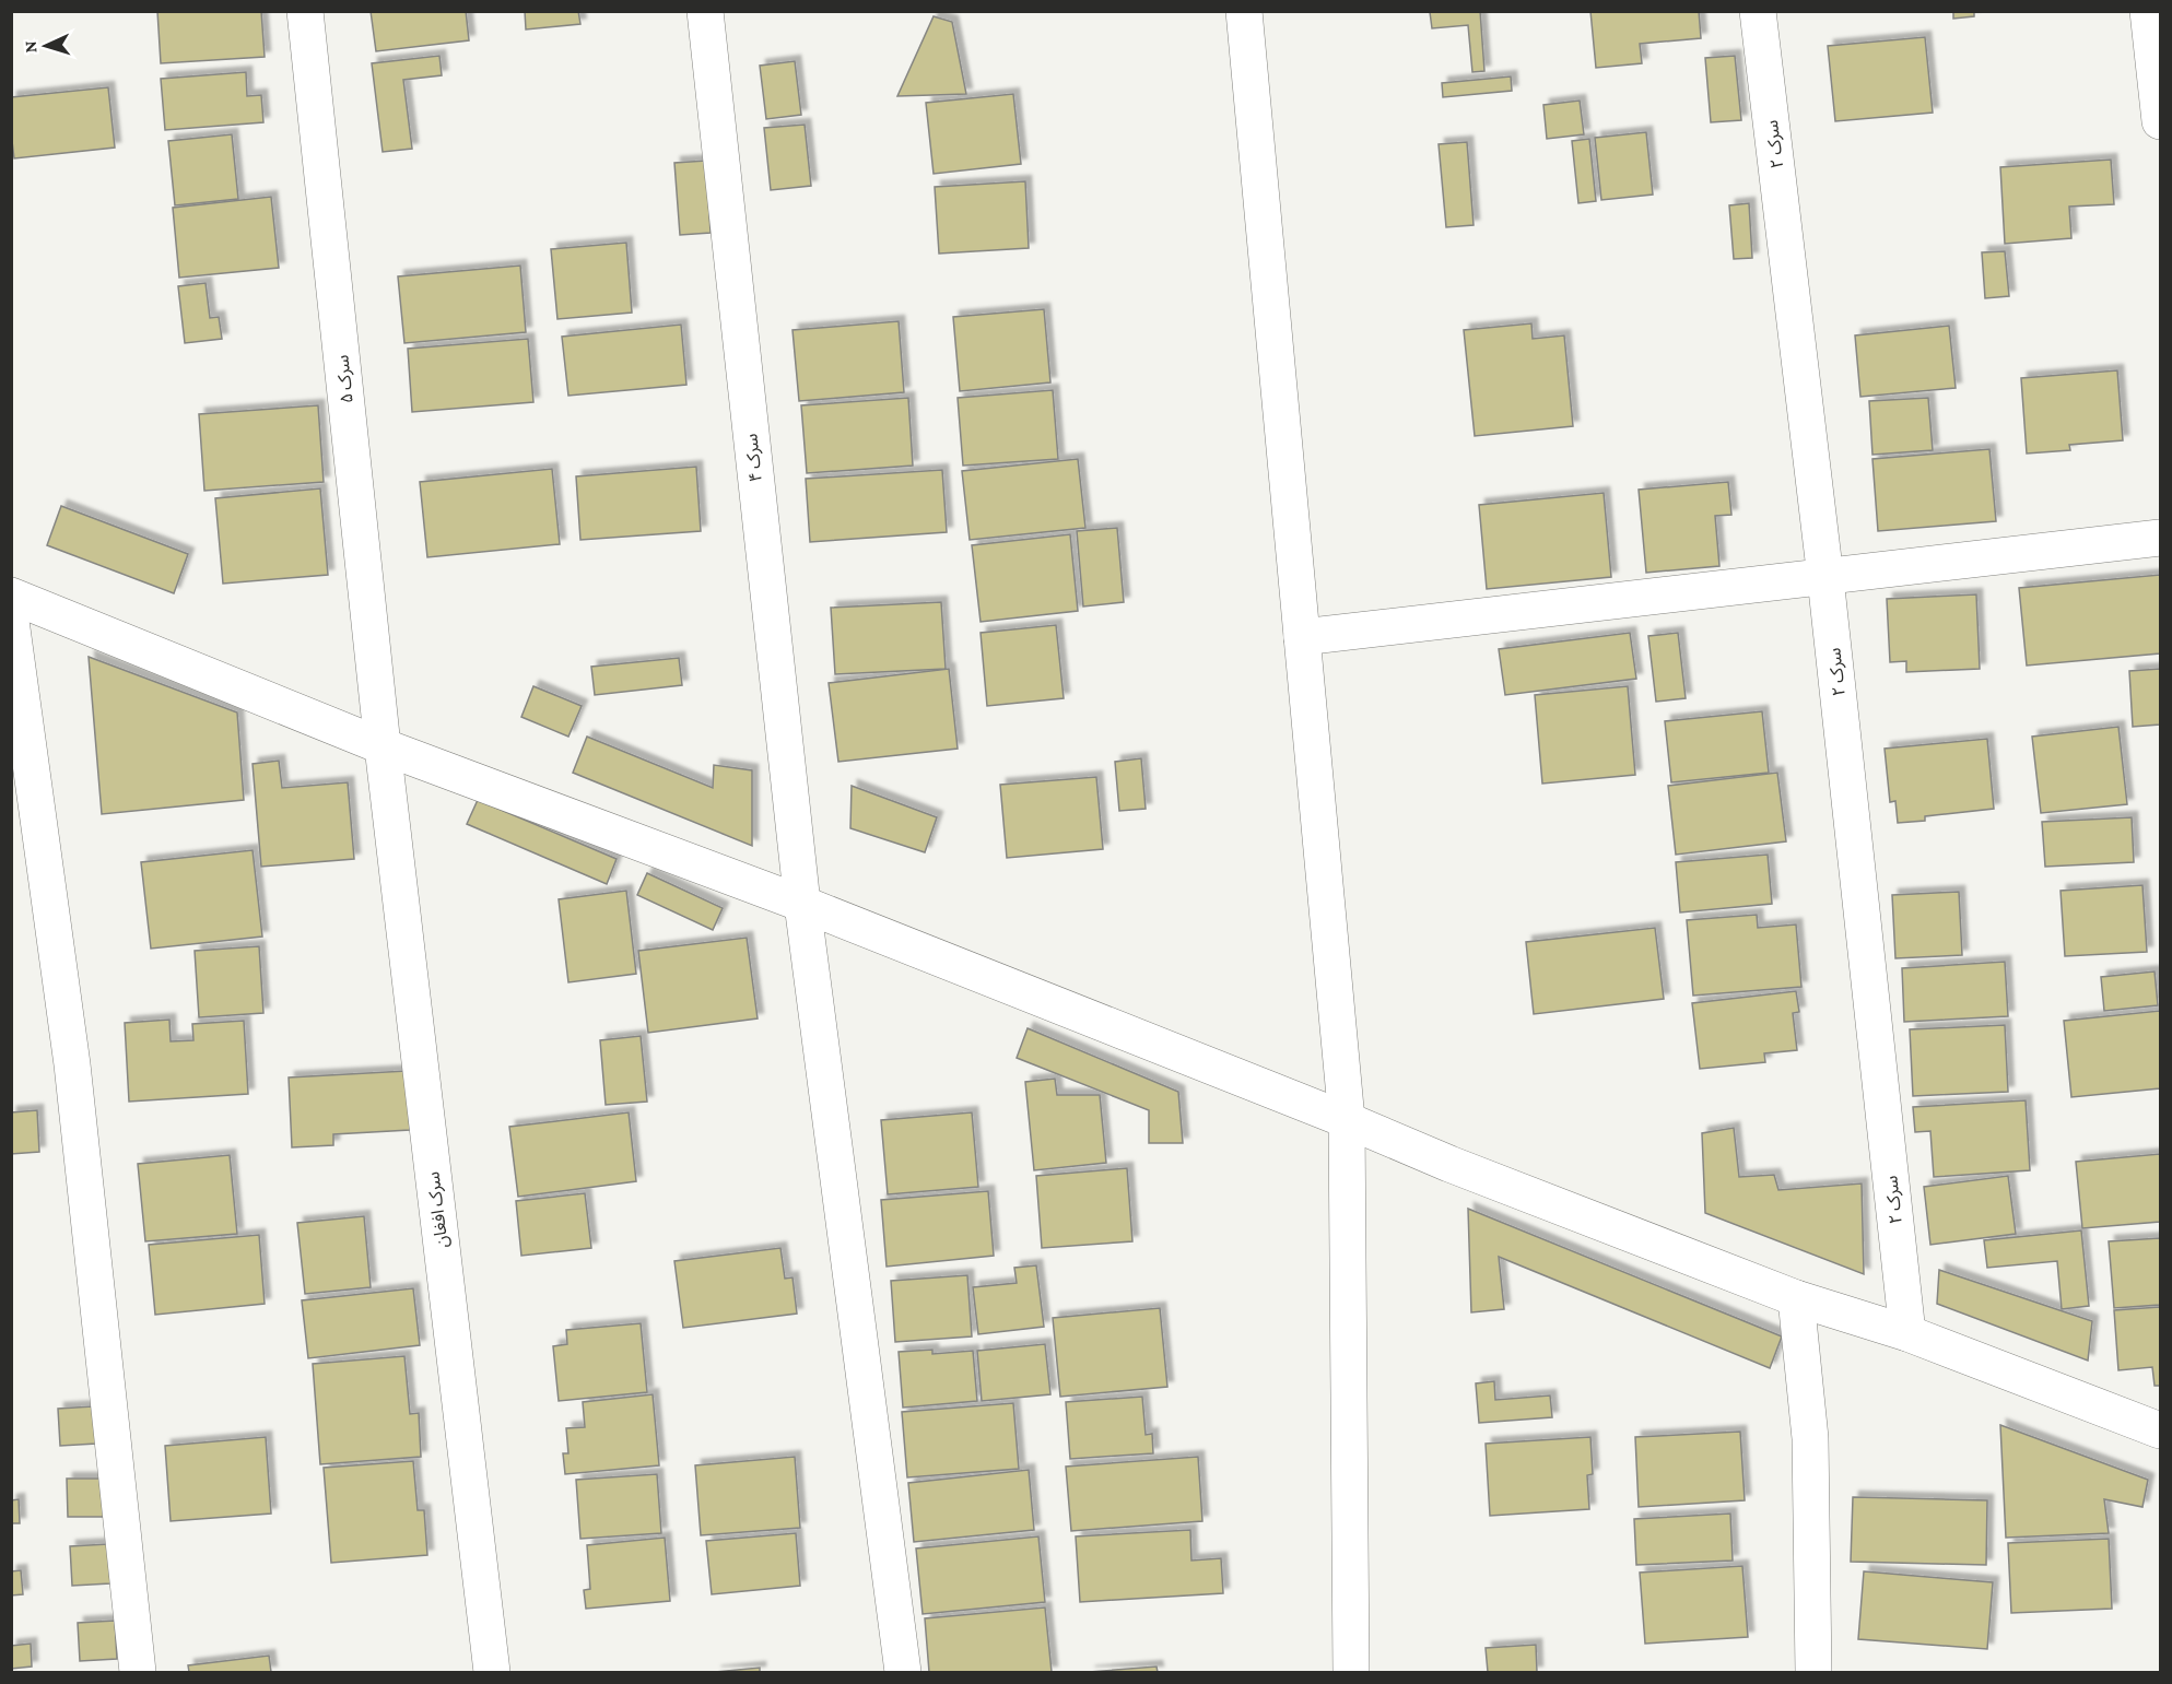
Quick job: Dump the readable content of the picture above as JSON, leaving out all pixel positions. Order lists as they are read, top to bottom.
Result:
{
  "streets": {
    "street": [
      "سرک ۲",
      "سرک ۵",
      "سرک ۴",
      "سرک افغان"
    ]
  },
  "crossings": [
    ["سرک ۵", "سرک افغان"]
  ],
  "north": "left"
}
